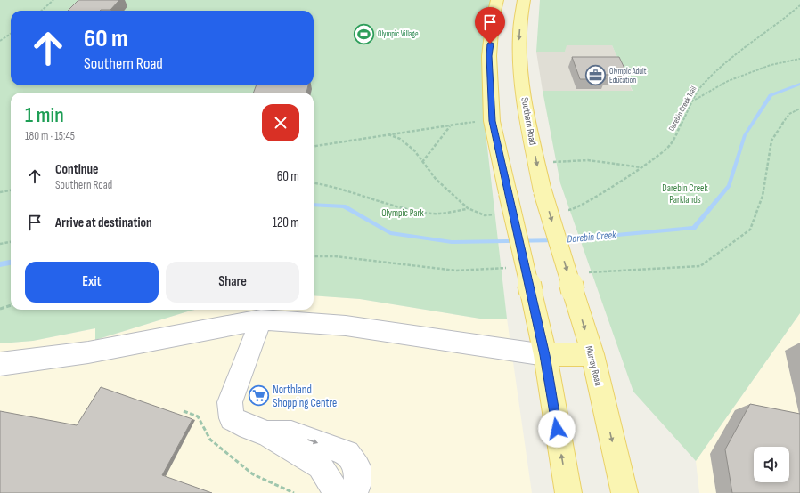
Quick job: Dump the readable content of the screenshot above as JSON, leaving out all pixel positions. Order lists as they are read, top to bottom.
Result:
{
  "streets": {
    "main road": ["Southern Road", "Murray Road"],
    "path": ["Darebin Creek Trail"]
  },
  "crossings": [
    ["Southern Road", "Murray Road"]
  ],
  "water": ["Darebin Creek"],
  "parks": ["Darebin Creek Parklands", "Olympic Park"],
  "places": {
    "sports": ["Olympic Village"],
    "office": ["Olympic Adult Education"],
    "supermarket": ["Northland Shopping Centre"]
  },
  "page": {
    "turn": ["60 m", "Southern Road"],
    "heading": ["1 min", "180 m · 15:45"],
    "list": [
      {
        "name": "Continue",
        "note": "Southern Road",
        "value": "60 m"
      },
      {
        "name": "Arrive at destination",
        "value": "120 m"
      }
    ],
    "buttons": ["Exit", "Share"]
  }
}
